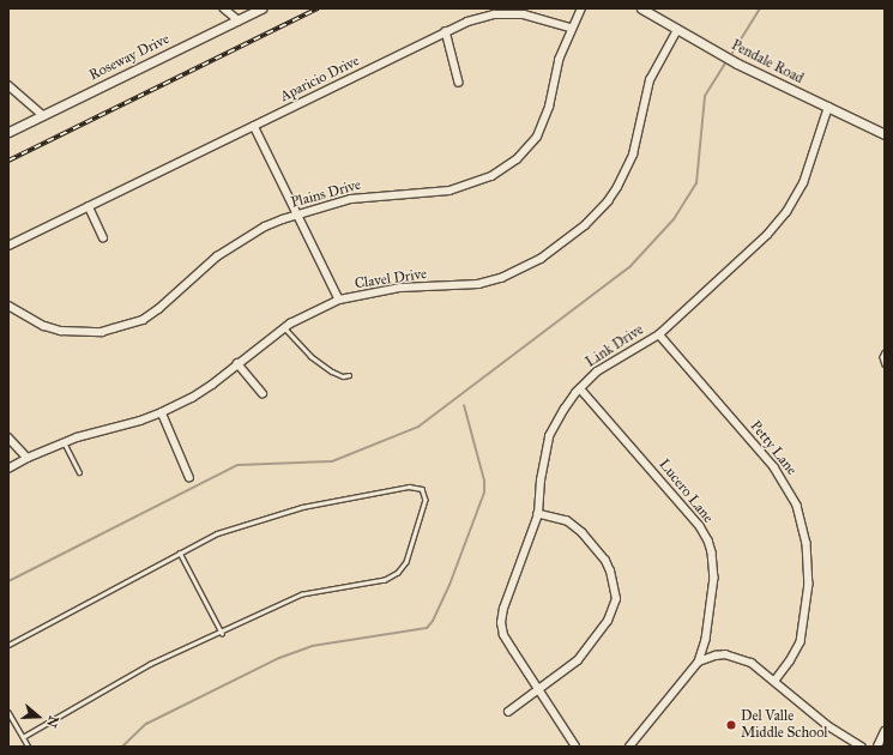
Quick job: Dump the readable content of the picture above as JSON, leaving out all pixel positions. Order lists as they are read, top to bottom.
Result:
{
  "streets": {
    "street": [
      "Roseway Drive",
      "Pendale Road",
      "Aparicio Drive",
      "Plains Drive",
      "Clavel Drive",
      "Link Drive",
      "Petty Lane",
      "Lucero Lane"
    ]
  },
  "crossings": [
    ["Pendale Road", "Clavel Drive"],
    ["Pendale Road", "Link Drive"],
    ["Aparicio Drive", "Plains Drive"],
    ["Link Drive", "Petty Lane"],
    ["Link Drive", "Lucero Lane"]
  ],
  "places": ["Del Valle Middle School"],
  "north": "right"
}
